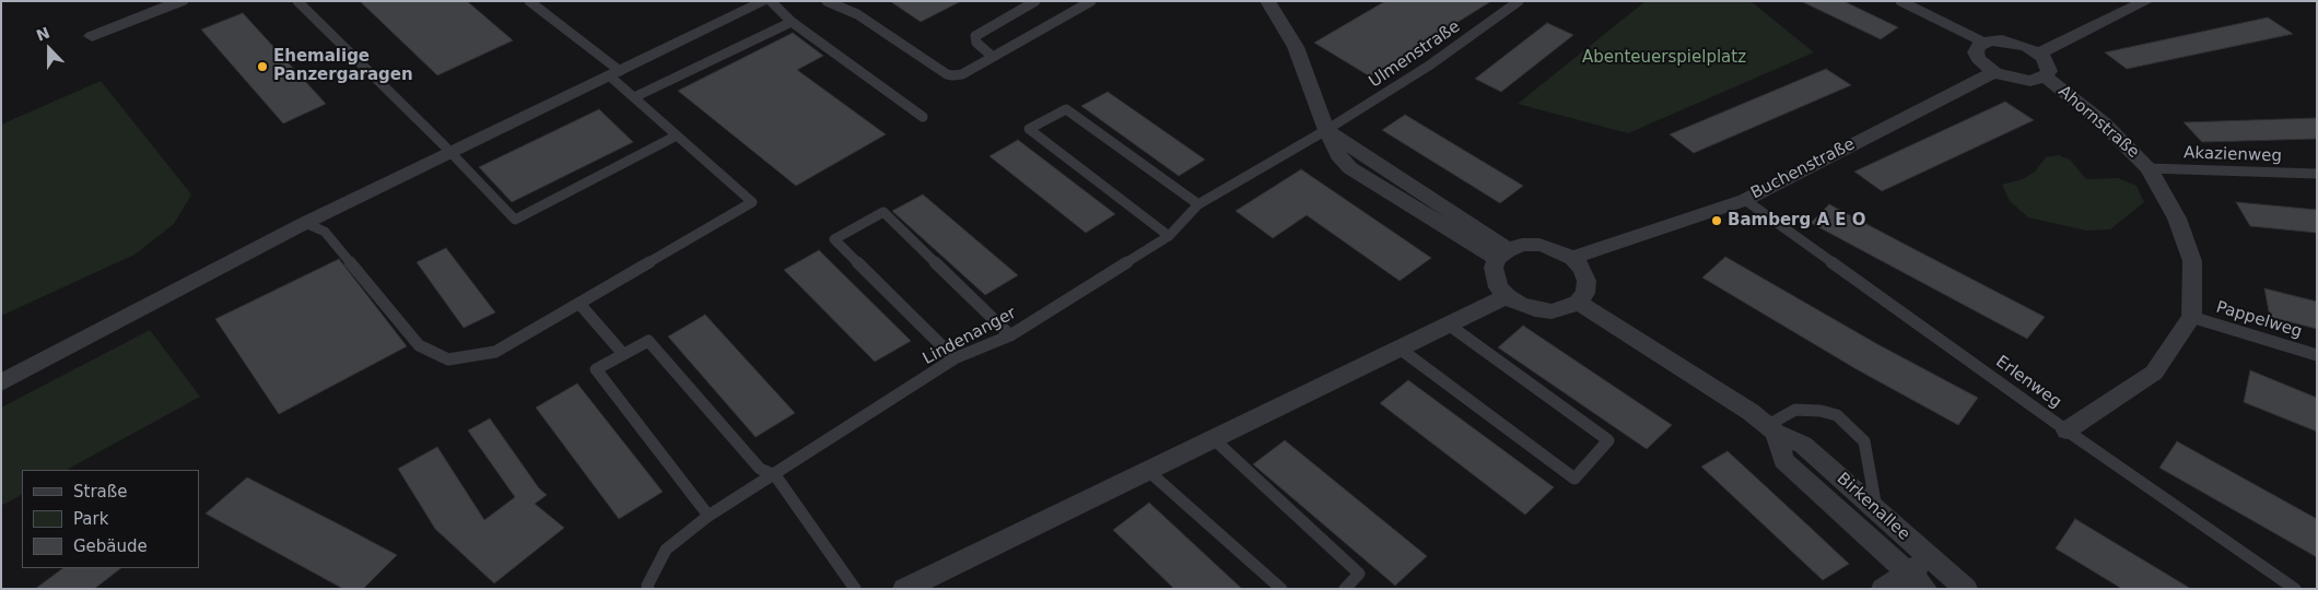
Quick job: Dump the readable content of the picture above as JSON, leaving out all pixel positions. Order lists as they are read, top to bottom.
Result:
{
  "streets": {
    "street": ["Ahornstraße", "Buchenstraße", "Birkenallee"],
    "lane": [
      "Ulmenstraße",
      "Akazienweg",
      "Pappelweg",
      "Lindenanger",
      "Erlenweg"
    ]
  },
  "crossings": [
    ["Ulmenstraße", "Lindenanger"],
    ["Ahornstraße", "Akazienweg"],
    ["Ahornstraße", "Pappelweg"],
    ["Buchenstraße", "Erlenweg"],
    ["Buchenstraße", "Birkenallee"]
  ],
  "parks": ["Abenteuerspielplatz"],
  "places": ["Ehemalige Panzergaragen", "Bamberg A E O"],
  "legend": ["Straße", "Park", "Gebäude"],
  "north": "top"
}
